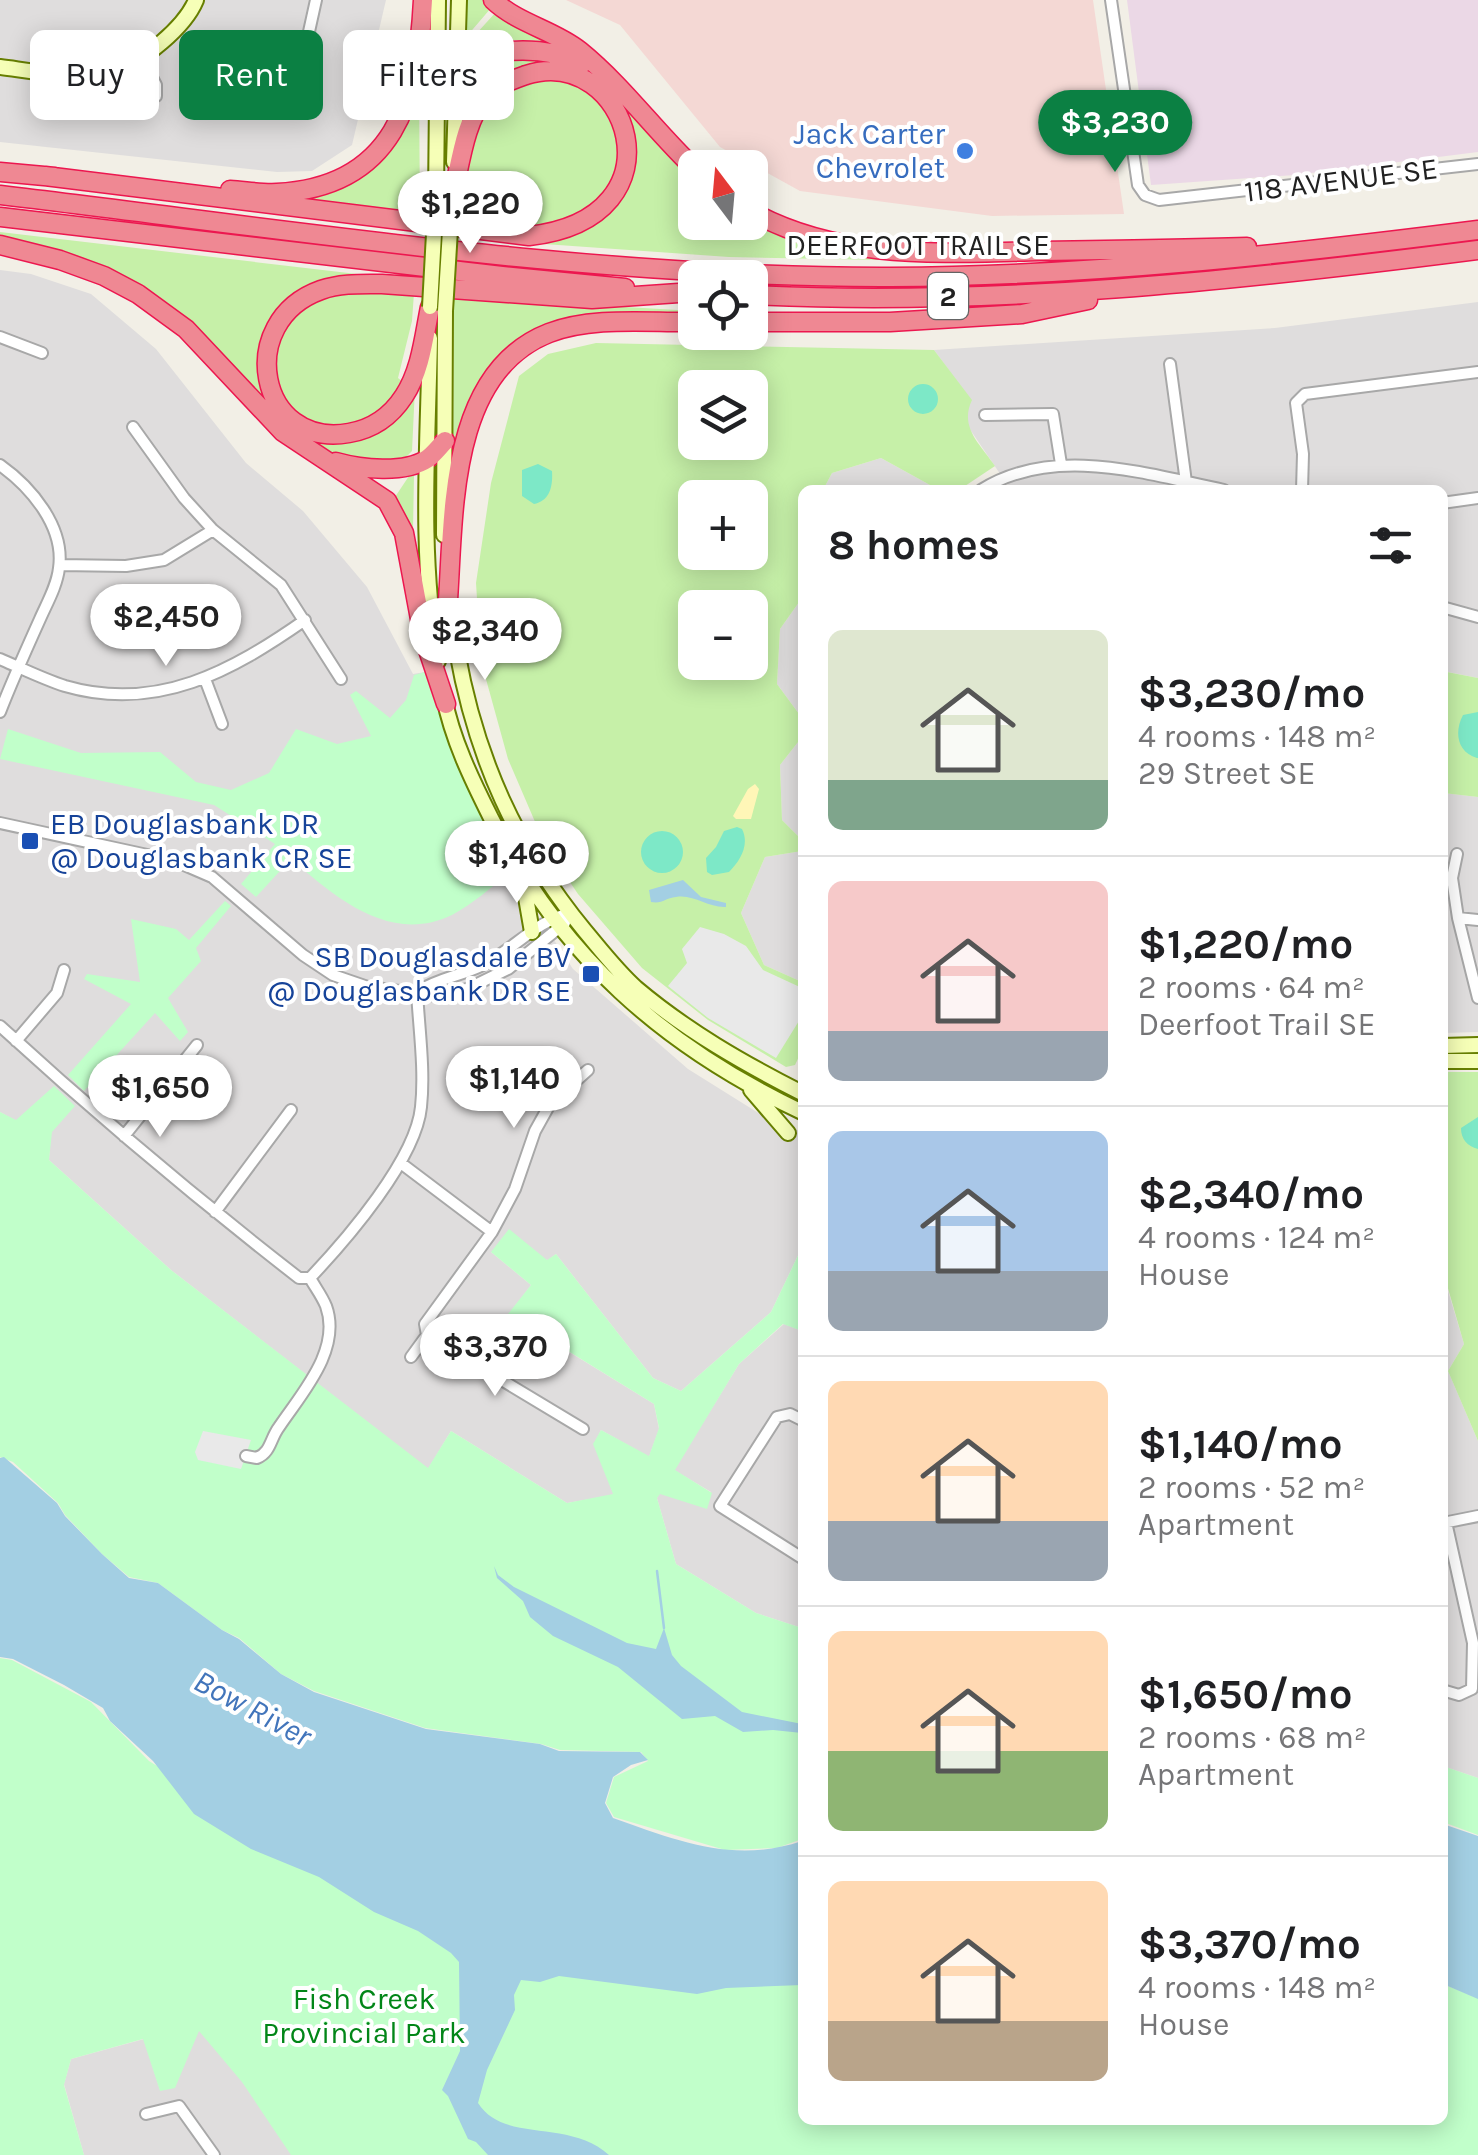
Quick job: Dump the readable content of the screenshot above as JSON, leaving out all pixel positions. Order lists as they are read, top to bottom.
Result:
{
  "streets": {
    "highway": ["DEERFOOT TRAIL SE", "2"],
    "street": ["118 AVENUE SE"]
  },
  "water": ["Bow River"],
  "parks": ["Fish Creek Provincial Park"],
  "places": {
    "other": ["Jack Carter Chevrolet"],
    "transit": ["EB Douglasbank DR @ Douglasbank CR SE", "SB Douglasdale BV @ Douglasbank DR SE"]
  },
  "north": "top",
  "page": {
    "chip": ["Buy", "Rent", "Filters"],
    "price": [
      "$3,230",
      "$1,220",
      "$2,450",
      "$2,340",
      "$1,460",
      "$1,140",
      "$1,650",
      "$3,370"
    ],
    "map_buttons": ["+", "−"],
    "heading": "8 homes",
    "list": [
      {
        "name": "$3,230/mo",
        "note": "4 rooms · 148 m² · 29 Street SE"
      },
      {
        "name": "$1,220/mo",
        "note": "2 rooms · 64 m² · Deerfoot Trail SE"
      },
      {
        "name": "$2,340/mo",
        "note": "4 rooms · 124 m² · House"
      },
      {
        "name": "$1,140/mo",
        "note": "2 rooms · 52 m² · Apartment"
      },
      {
        "name": "$1,650/mo",
        "note": "2 rooms · 68 m² · Apartment"
      },
      {
        "name": "$3,370/mo",
        "note": "4 rooms · 148 m² · House"
      }
    ]
  }
}
